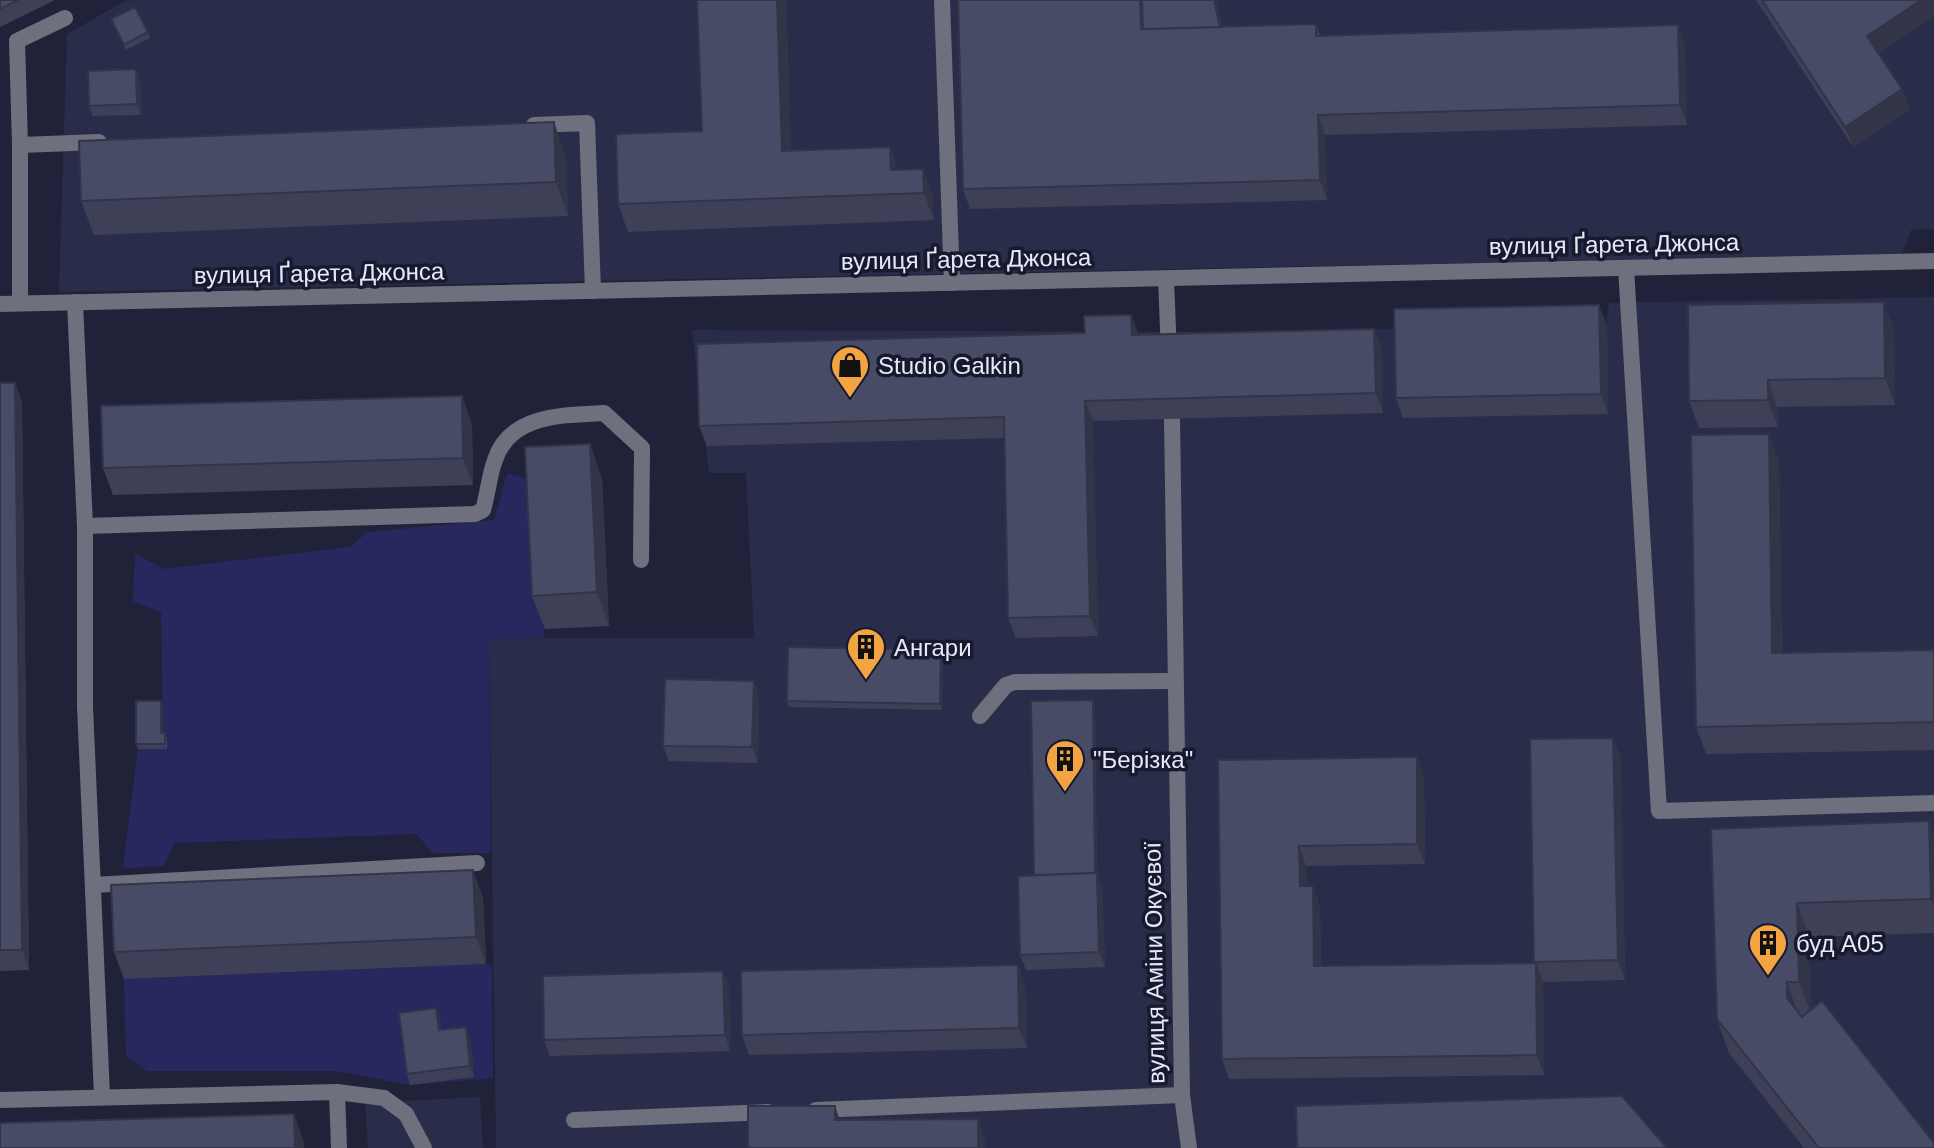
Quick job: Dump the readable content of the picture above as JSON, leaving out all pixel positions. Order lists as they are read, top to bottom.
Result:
{
  "streets": {
    "street": ["вулиця Ґарета Джонса", "вулиця Аміни Окуєвої"]
  },
  "places": {
    "shop": ["Studio Galkin"],
    "building": ["Ангари", "\"Берізка\"", "буд А05"]
  }
}
